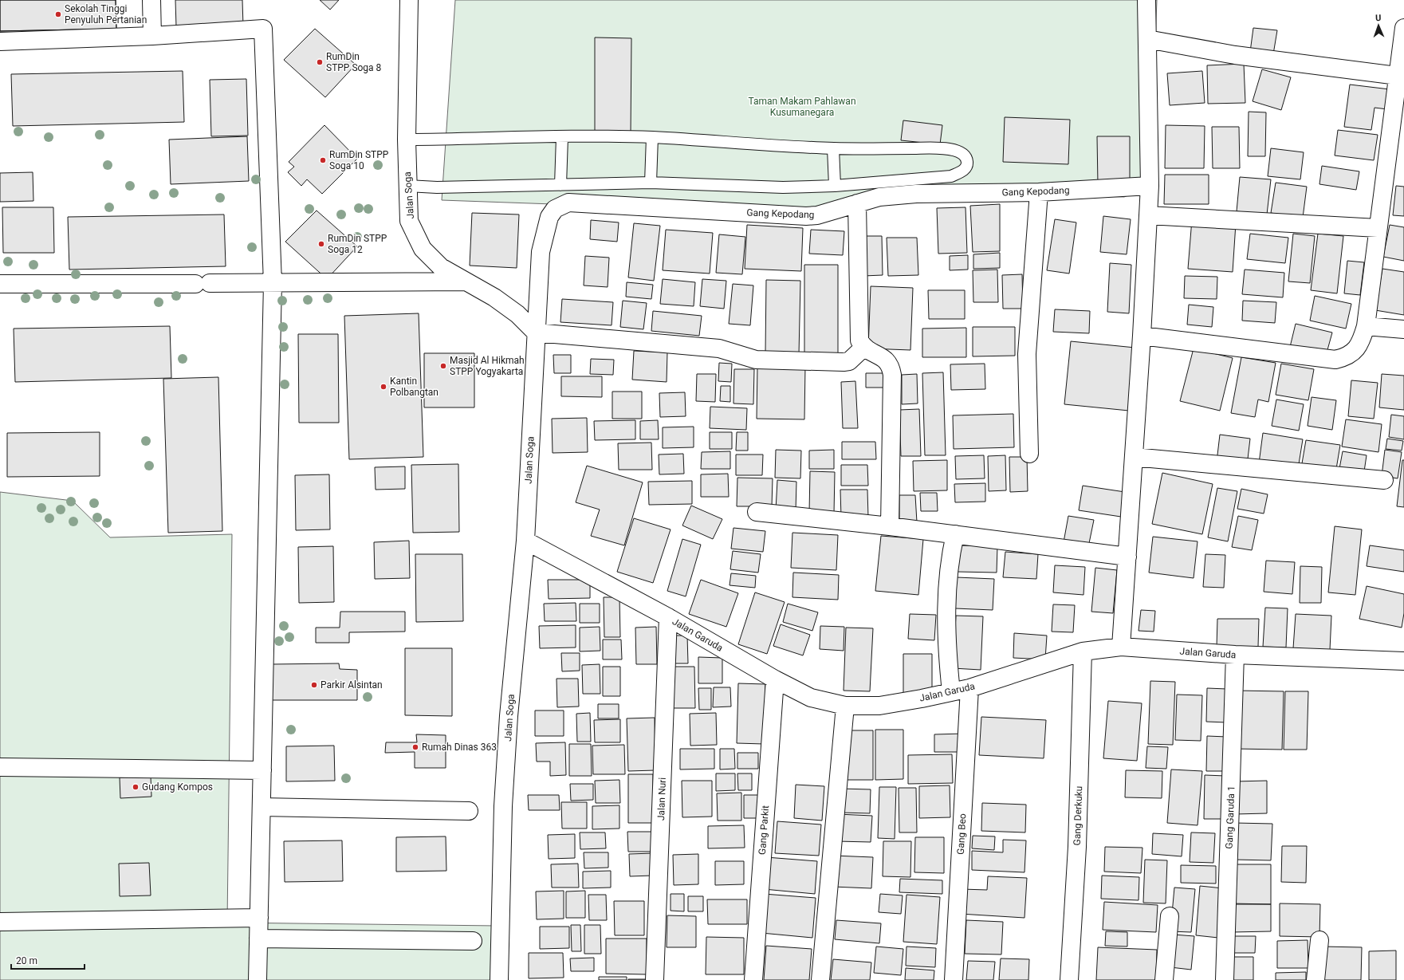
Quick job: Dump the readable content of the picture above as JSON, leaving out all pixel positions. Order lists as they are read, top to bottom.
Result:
{
  "streets": {
    "street": [
      "Gang Kepodang",
      "Jalan Soga",
      "Jalan Garuda",
      "Jalan Nuri",
      "Gang Derkuku",
      "Gang Garuda 1",
      "Gang Parkit",
      "Gang Beo"
    ]
  },
  "crossings": [
    ["Gang Kepodang", "Jalan Soga"],
    ["Jalan Soga", "Jalan Garuda"],
    ["Jalan Garuda", "Jalan Nuri"],
    ["Jalan Garuda", "Gang Derkuku"],
    ["Jalan Garuda", "Gang Garuda 1"],
    ["Jalan Garuda", "Gang Parkit"],
    ["Jalan Garuda", "Gang Beo"]
  ],
  "parks": ["Taman Makam Pahlawan Kusumanegara"],
  "places": [
    "Sekolah Tinggi Penyuluh Pertanian",
    "RumDin STPP Soga 8",
    "RumDin STPP Soga 10",
    "RumDin STPP Soga 12",
    "Masjid Al Hikmah STPP Yogyakarta",
    "Kantin Polbangtan",
    "Parkir Alsintan",
    "Rumah Dinas 363",
    "Gudang Kompos"
  ],
  "scale_bar": "20 m",
  "north": "top"
}
